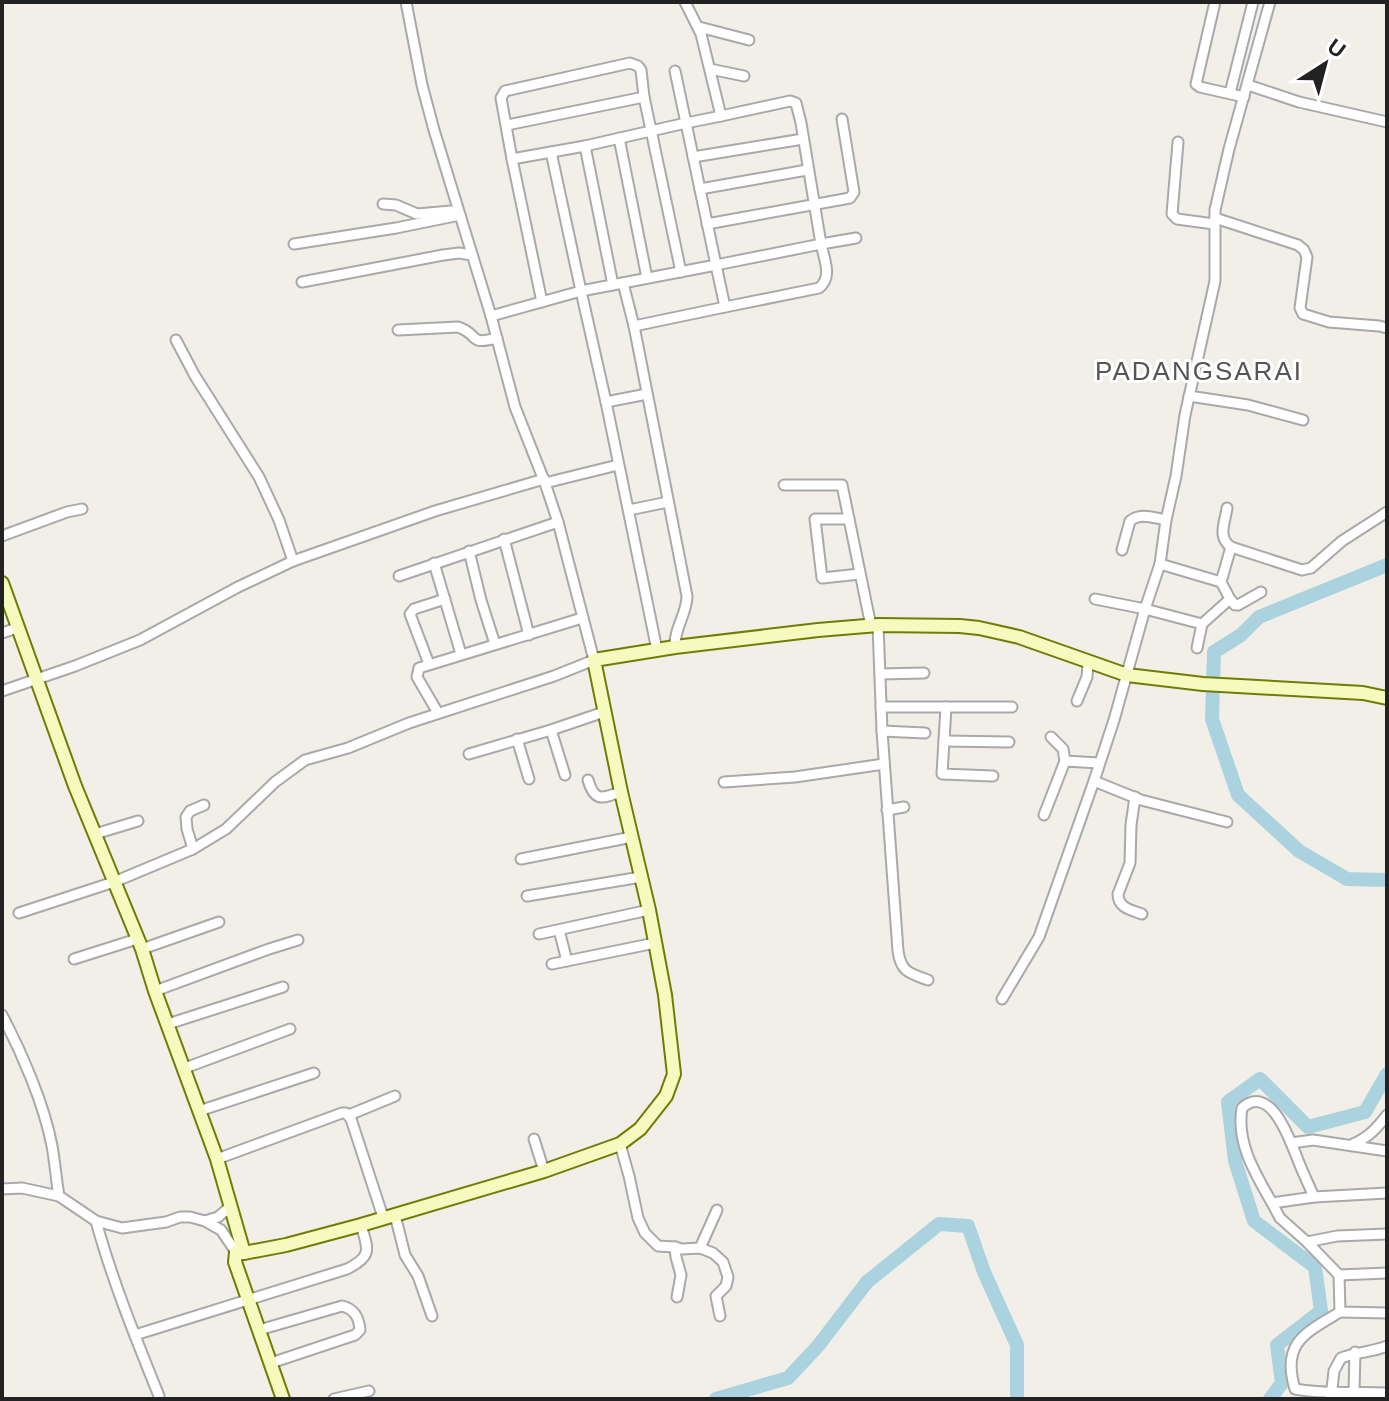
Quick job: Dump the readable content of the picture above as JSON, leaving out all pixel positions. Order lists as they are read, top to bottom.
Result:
{
  "districts": ["PADANGSARAI"],
  "north": "top right"
}
